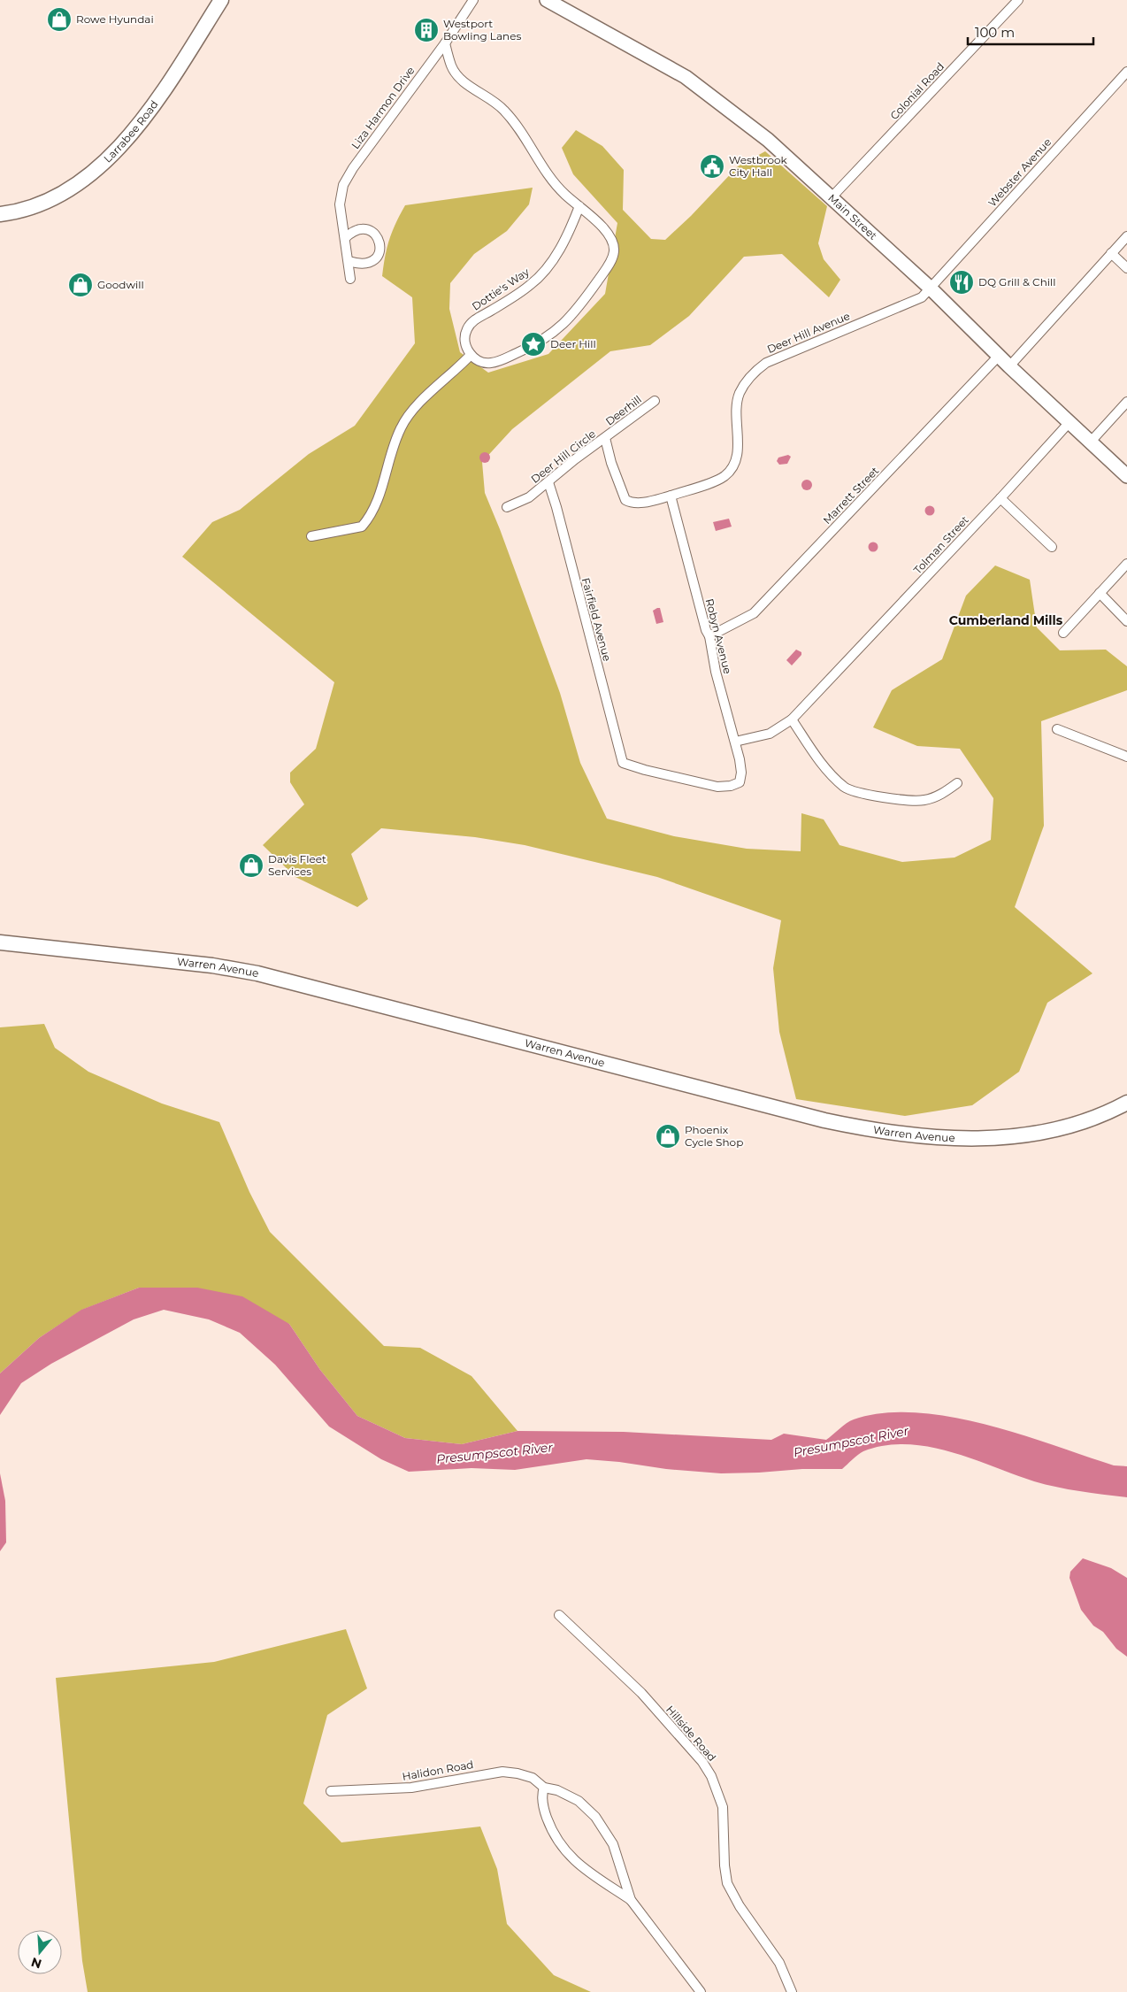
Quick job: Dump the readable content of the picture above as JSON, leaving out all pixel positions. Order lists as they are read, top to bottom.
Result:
{
  "streets": {
    "main road": ["Larrabee Road", "Main Street", "Warren Avenue"],
    "street": [
      "Colonial Road",
      "Liza Harmon Drive",
      "Webster Avenue",
      "Dottie's Way",
      "Deer Hill Avenue",
      "Deerhill",
      "Deer Hill Circle",
      "Marrett Street",
      "Tolman Street",
      "Fairfield Avenue",
      "Robyn Avenue",
      "Hillside Road",
      "Halidon Road"
    ]
  },
  "crossings": [
    ["Colonial Road", "Main Street"],
    ["Webster Avenue", "Main Street"],
    ["Webster Avenue", "Deer Hill Avenue"],
    ["Main Street", "Deer Hill Avenue"],
    ["Main Street", "Marrett Street"],
    ["Main Street", "Tolman Street"],
    ["Deer Hill Avenue", "Deer Hill Circle"],
    ["Deer Hill Avenue", "Robyn Avenue"],
    ["Deerhill", "Deer Hill Circle"],
    ["Deer Hill Circle", "Fairfield Avenue"],
    ["Deer Hill Circle", "Robyn Avenue"],
    ["Marrett Street", "Robyn Avenue"],
    ["Tolman Street", "Robyn Avenue"],
    ["Fairfield Avenue", "Robyn Avenue"]
  ],
  "districts": ["Cumberland Mills"],
  "water": ["Presumpscot River"],
  "places": {
    "shop": [
      "Rowe Hyundai",
      "Goodwill",
      "Davis Fleet Services",
      "Phoenix Cycle Shop"
    ],
    "building": ["Westport Bowling Lanes"],
    "public building": ["Westbrook City Hall"],
    "restaurant": ["DQ Grill & Chill"],
    "place": ["Deer Hill"]
  },
  "scale_bar": "100 m",
  "north": "bottom"
}
